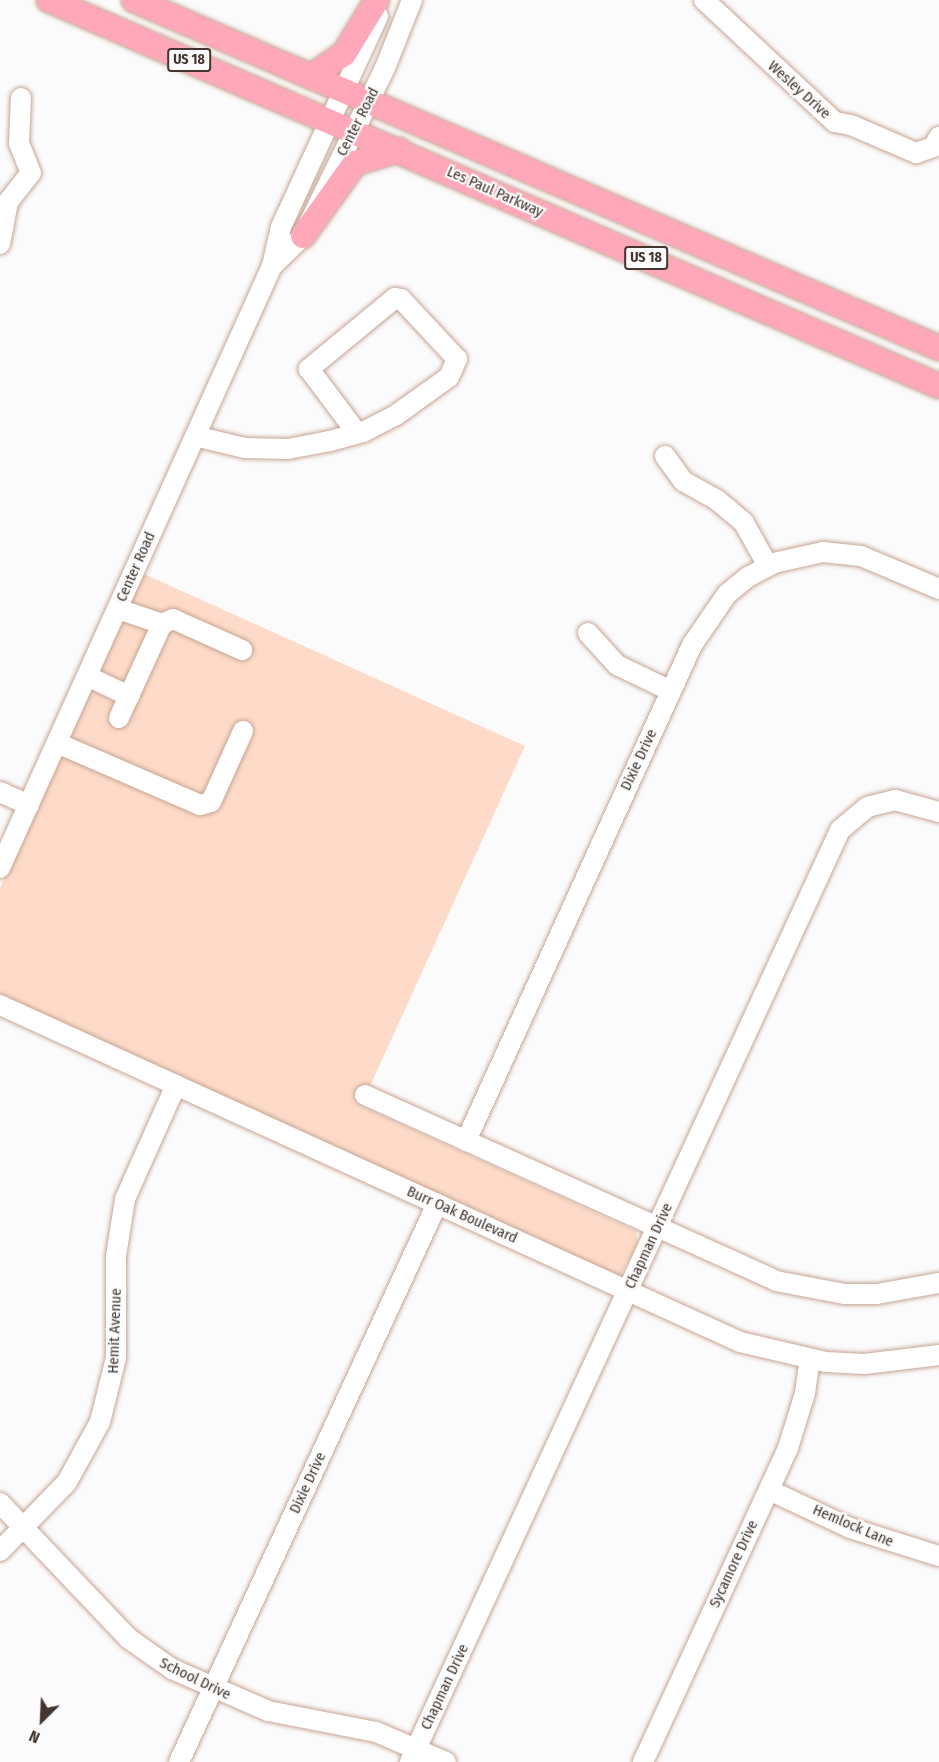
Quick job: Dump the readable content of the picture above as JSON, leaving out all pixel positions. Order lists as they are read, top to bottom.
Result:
{
  "streets": {
    "main road": ["US 18", "Les Paul Parkway"],
    "street": [
      "Wesley Drive",
      "Center Road",
      "Dixie Drive",
      "Burr Oak Boulevard",
      "Chapman Drive",
      "Hemit Avenue",
      "Hemlock Lane",
      "Sycamore Drive",
      "School Drive"
    ]
  },
  "crossings": [
    ["US 18", "Center Road"],
    ["US 18", "Les Paul Parkway"],
    ["Center Road", "Les Paul Parkway"],
    ["Dixie Drive", "Burr Oak Boulevard"],
    ["Dixie Drive", "School Drive"],
    ["Burr Oak Boulevard", "Chapman Drive"],
    ["Burr Oak Boulevard", "Hemit Avenue"],
    ["Burr Oak Boulevard", "Sycamore Drive"],
    ["Chapman Drive", "School Drive"],
    ["Hemit Avenue", "School Drive"],
    ["Hemlock Lane", "Sycamore Drive"]
  ],
  "north": "bottom left"
}
